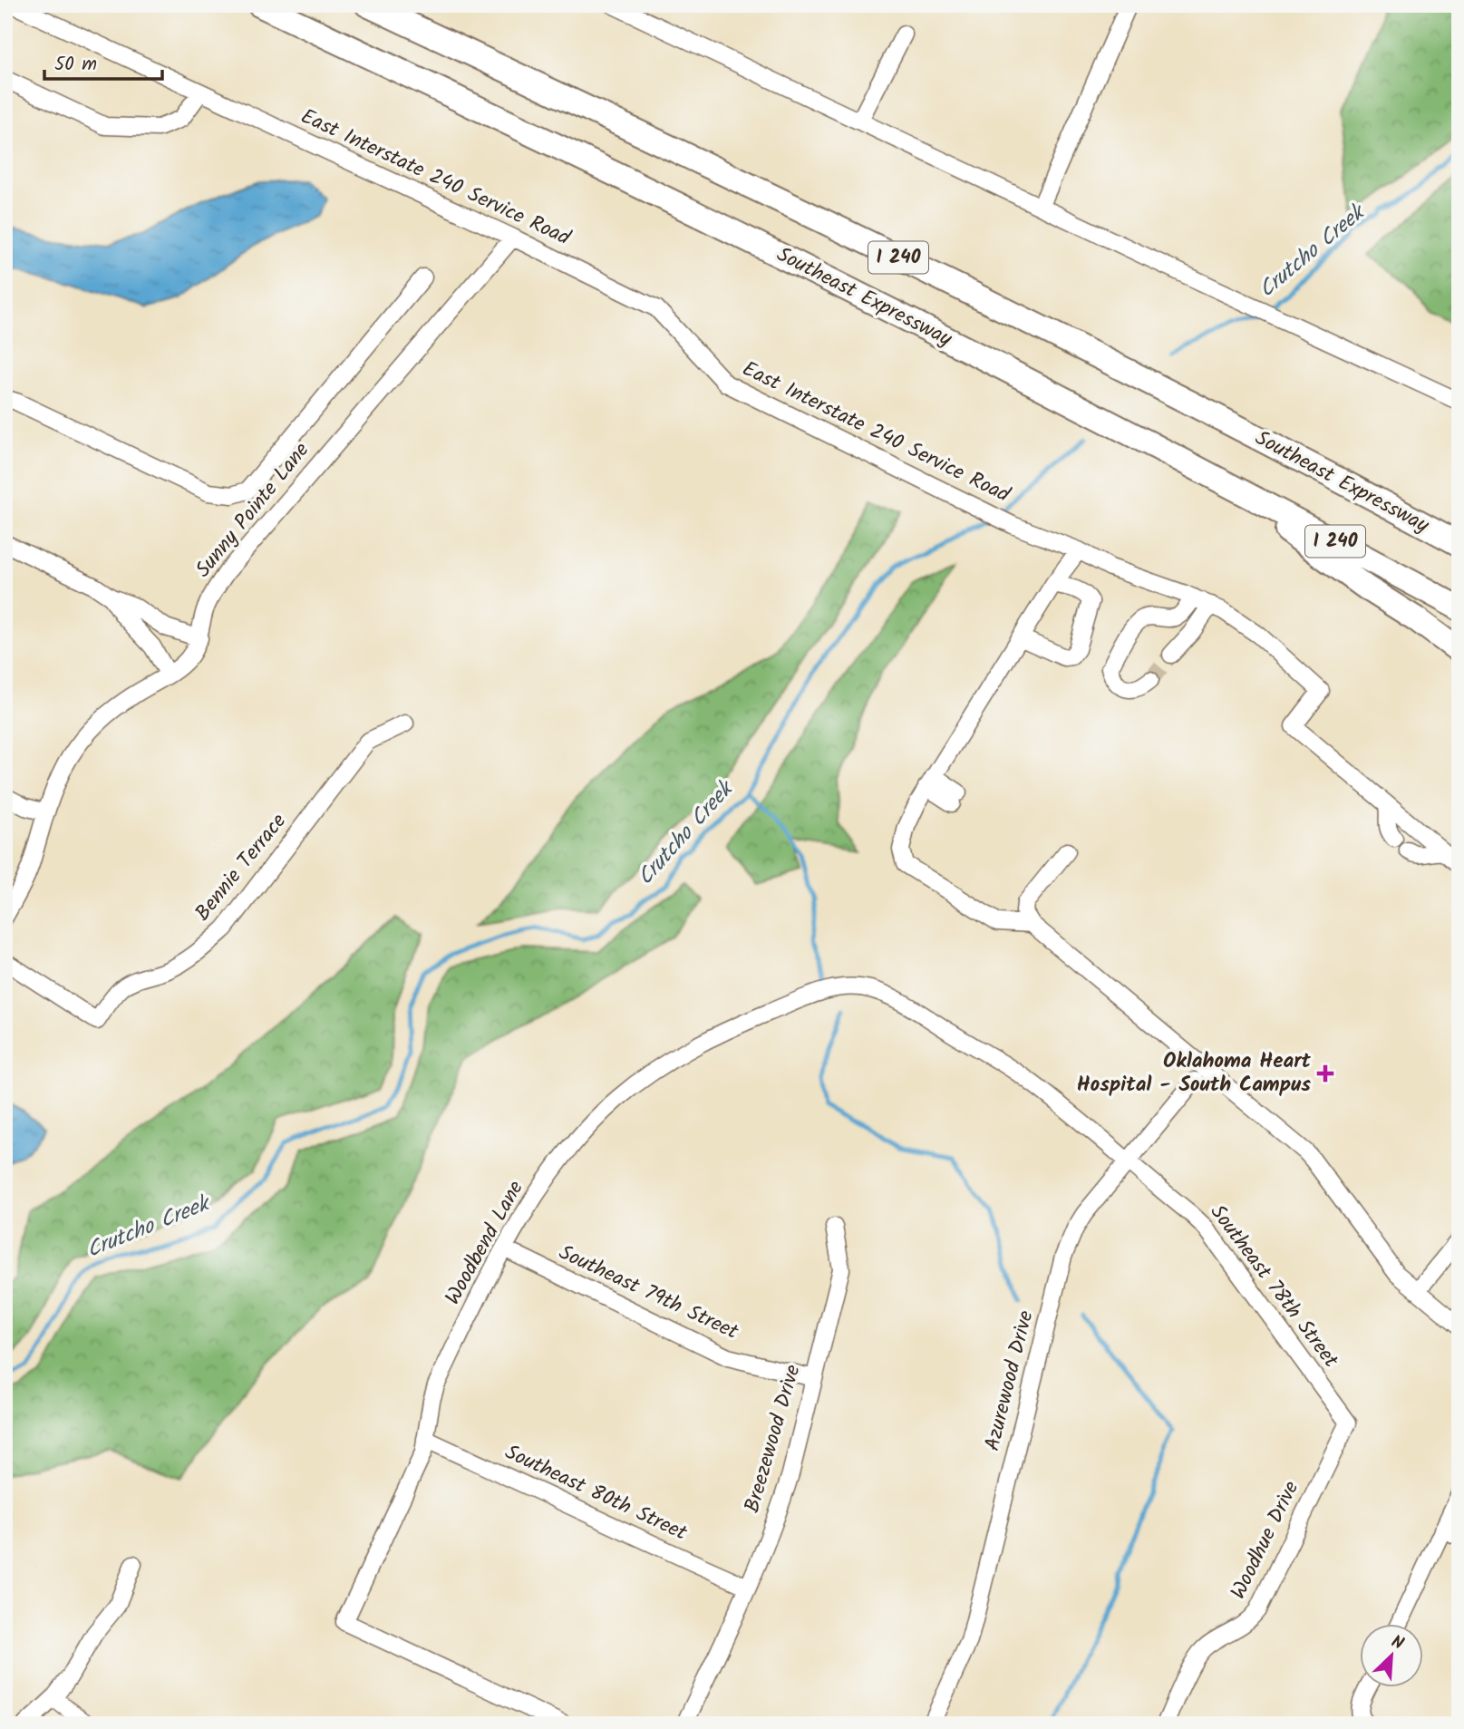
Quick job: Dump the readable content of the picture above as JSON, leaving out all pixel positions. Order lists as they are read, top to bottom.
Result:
{
  "streets": {
    "highway": ["I 240", "Southeast Expressway"],
    "street": [
      "East Interstate 240 Service Road",
      "Sunny Pointe Lane",
      "Bennie Terrace",
      "Woodbend Lane",
      "Southeast 78th Street",
      "Southeast 79th Street",
      "Azurewood Drive",
      "Breezewood Drive",
      "Southeast 80th Street",
      "Woodhue Drive"
    ]
  },
  "crossings": [
    ["East Interstate 240 Service Road", "Sunny Pointe Lane"],
    ["Woodbend Lane", "Southeast 78th Street"],
    ["Woodbend Lane", "Southeast 79th Street"],
    ["Woodbend Lane", "Southeast 80th Street"],
    ["Southeast 78th Street", "Azurewood Drive"],
    ["Southeast 78th Street", "Woodhue Drive"],
    ["Southeast 79th Street", "Breezewood Drive"],
    ["Breezewood Drive", "Southeast 80th Street"]
  ],
  "water": ["Crutcho Creek"],
  "places": {
    "health": ["Oklahoma Heart Hospital - South Campus"]
  },
  "scale_bar": "50 m",
  "north": "top right"
}
